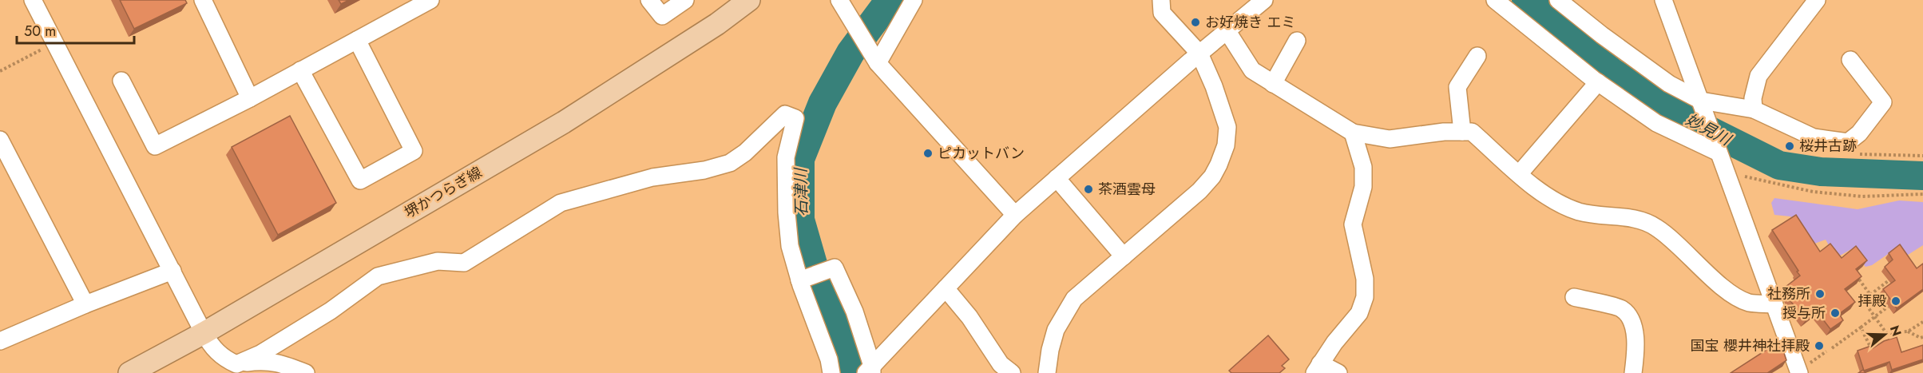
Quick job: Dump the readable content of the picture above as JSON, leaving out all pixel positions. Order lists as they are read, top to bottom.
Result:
{
  "streets": {
    "main road": ["堺かつらぎ線"]
  },
  "water": ["妙見川", "石津川"],
  "places": [
    "お好焼き エミ",
    "桜井古跡",
    "ピカットバン",
    "茶酒雲母",
    "社務所",
    "拝殿",
    "授与所",
    "国宝 櫻井神社拝殿"
  ],
  "scale_bar": "50 m",
  "north": "right"
}
